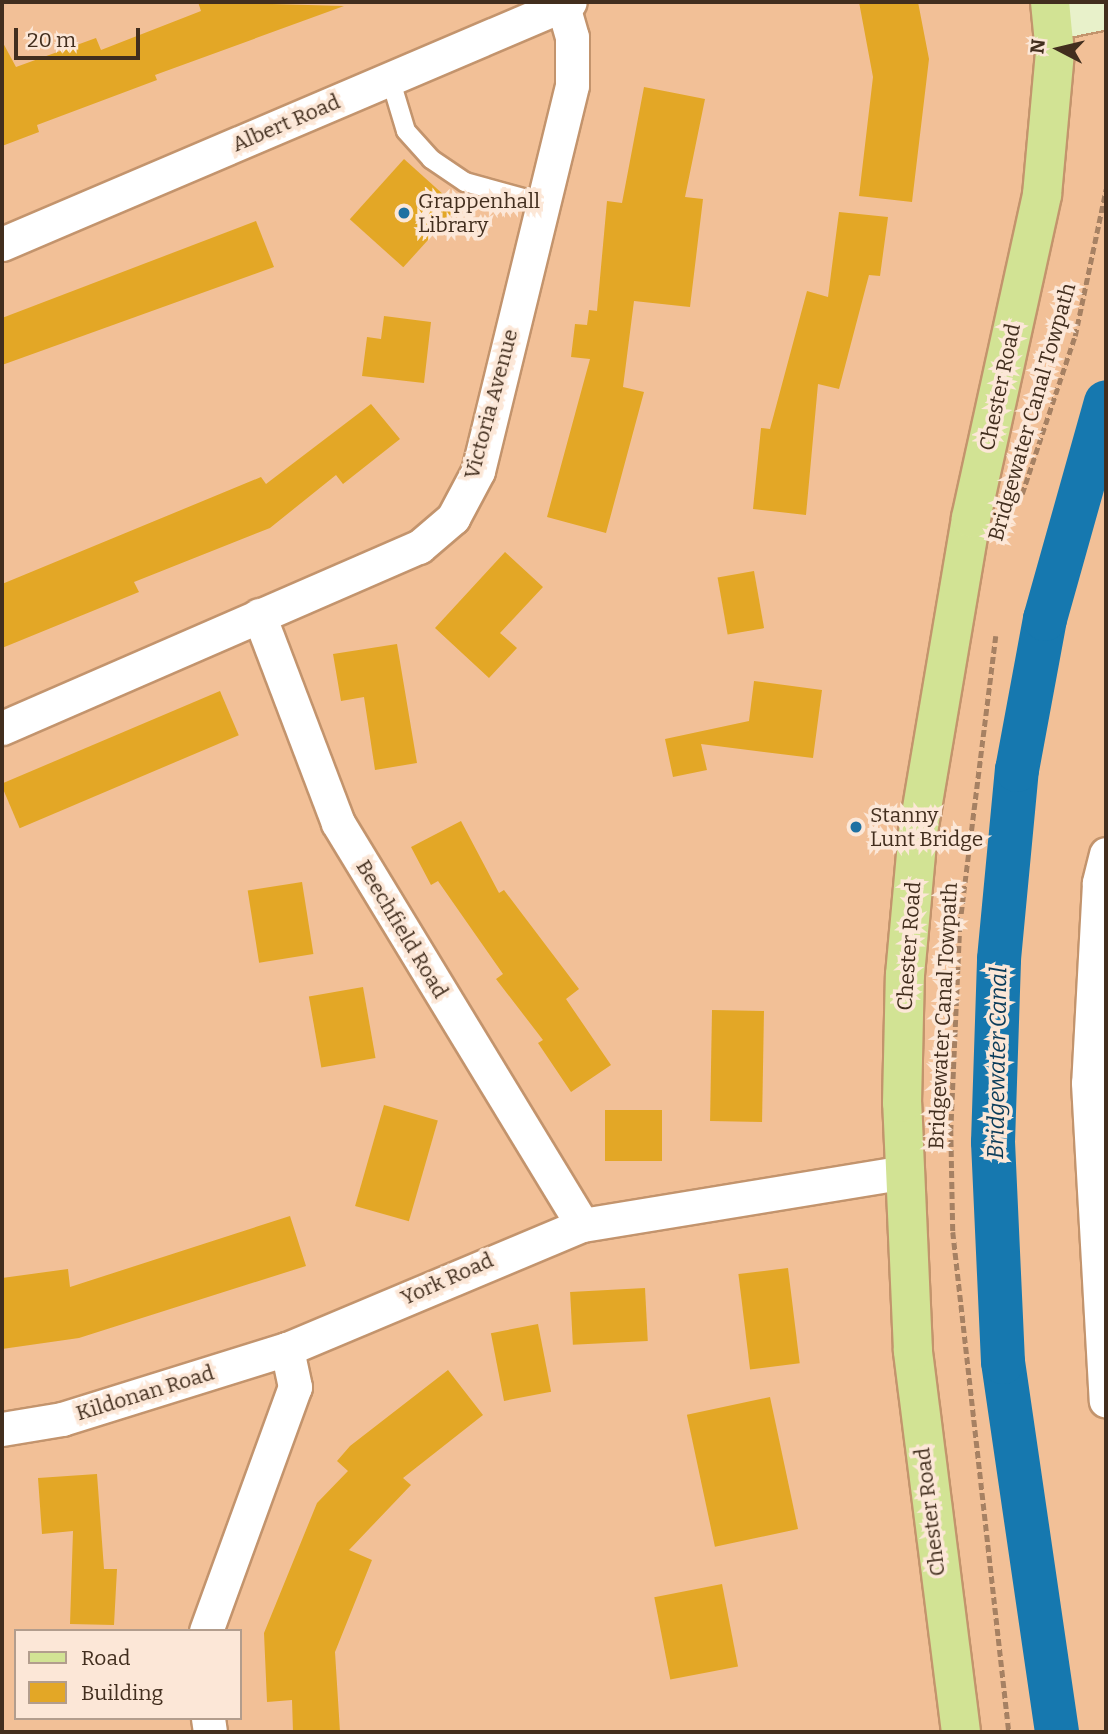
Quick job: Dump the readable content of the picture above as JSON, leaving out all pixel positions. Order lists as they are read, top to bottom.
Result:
{
  "streets": {
    "main road": ["Chester Road"],
    "street": [
      "Albert Road",
      "Victoria Avenue",
      "Beechfield Road",
      "York Road",
      "Kildonan Road"
    ],
    "path": ["Bridgewater Canal Towpath"]
  },
  "crossings": [
    ["Albert Road", "Victoria Avenue"],
    ["Chester Road", "York Road"],
    ["Victoria Avenue", "Beechfield Road"],
    ["Beechfield Road", "York Road"],
    ["York Road", "Kildonan Road"]
  ],
  "water": ["Bridgewater Canal"],
  "places": ["Grappenhall Library", "Stanny Lunt Bridge"],
  "legend": ["Road", "Building"],
  "scale_bar": "20 m",
  "north": "left"
}
